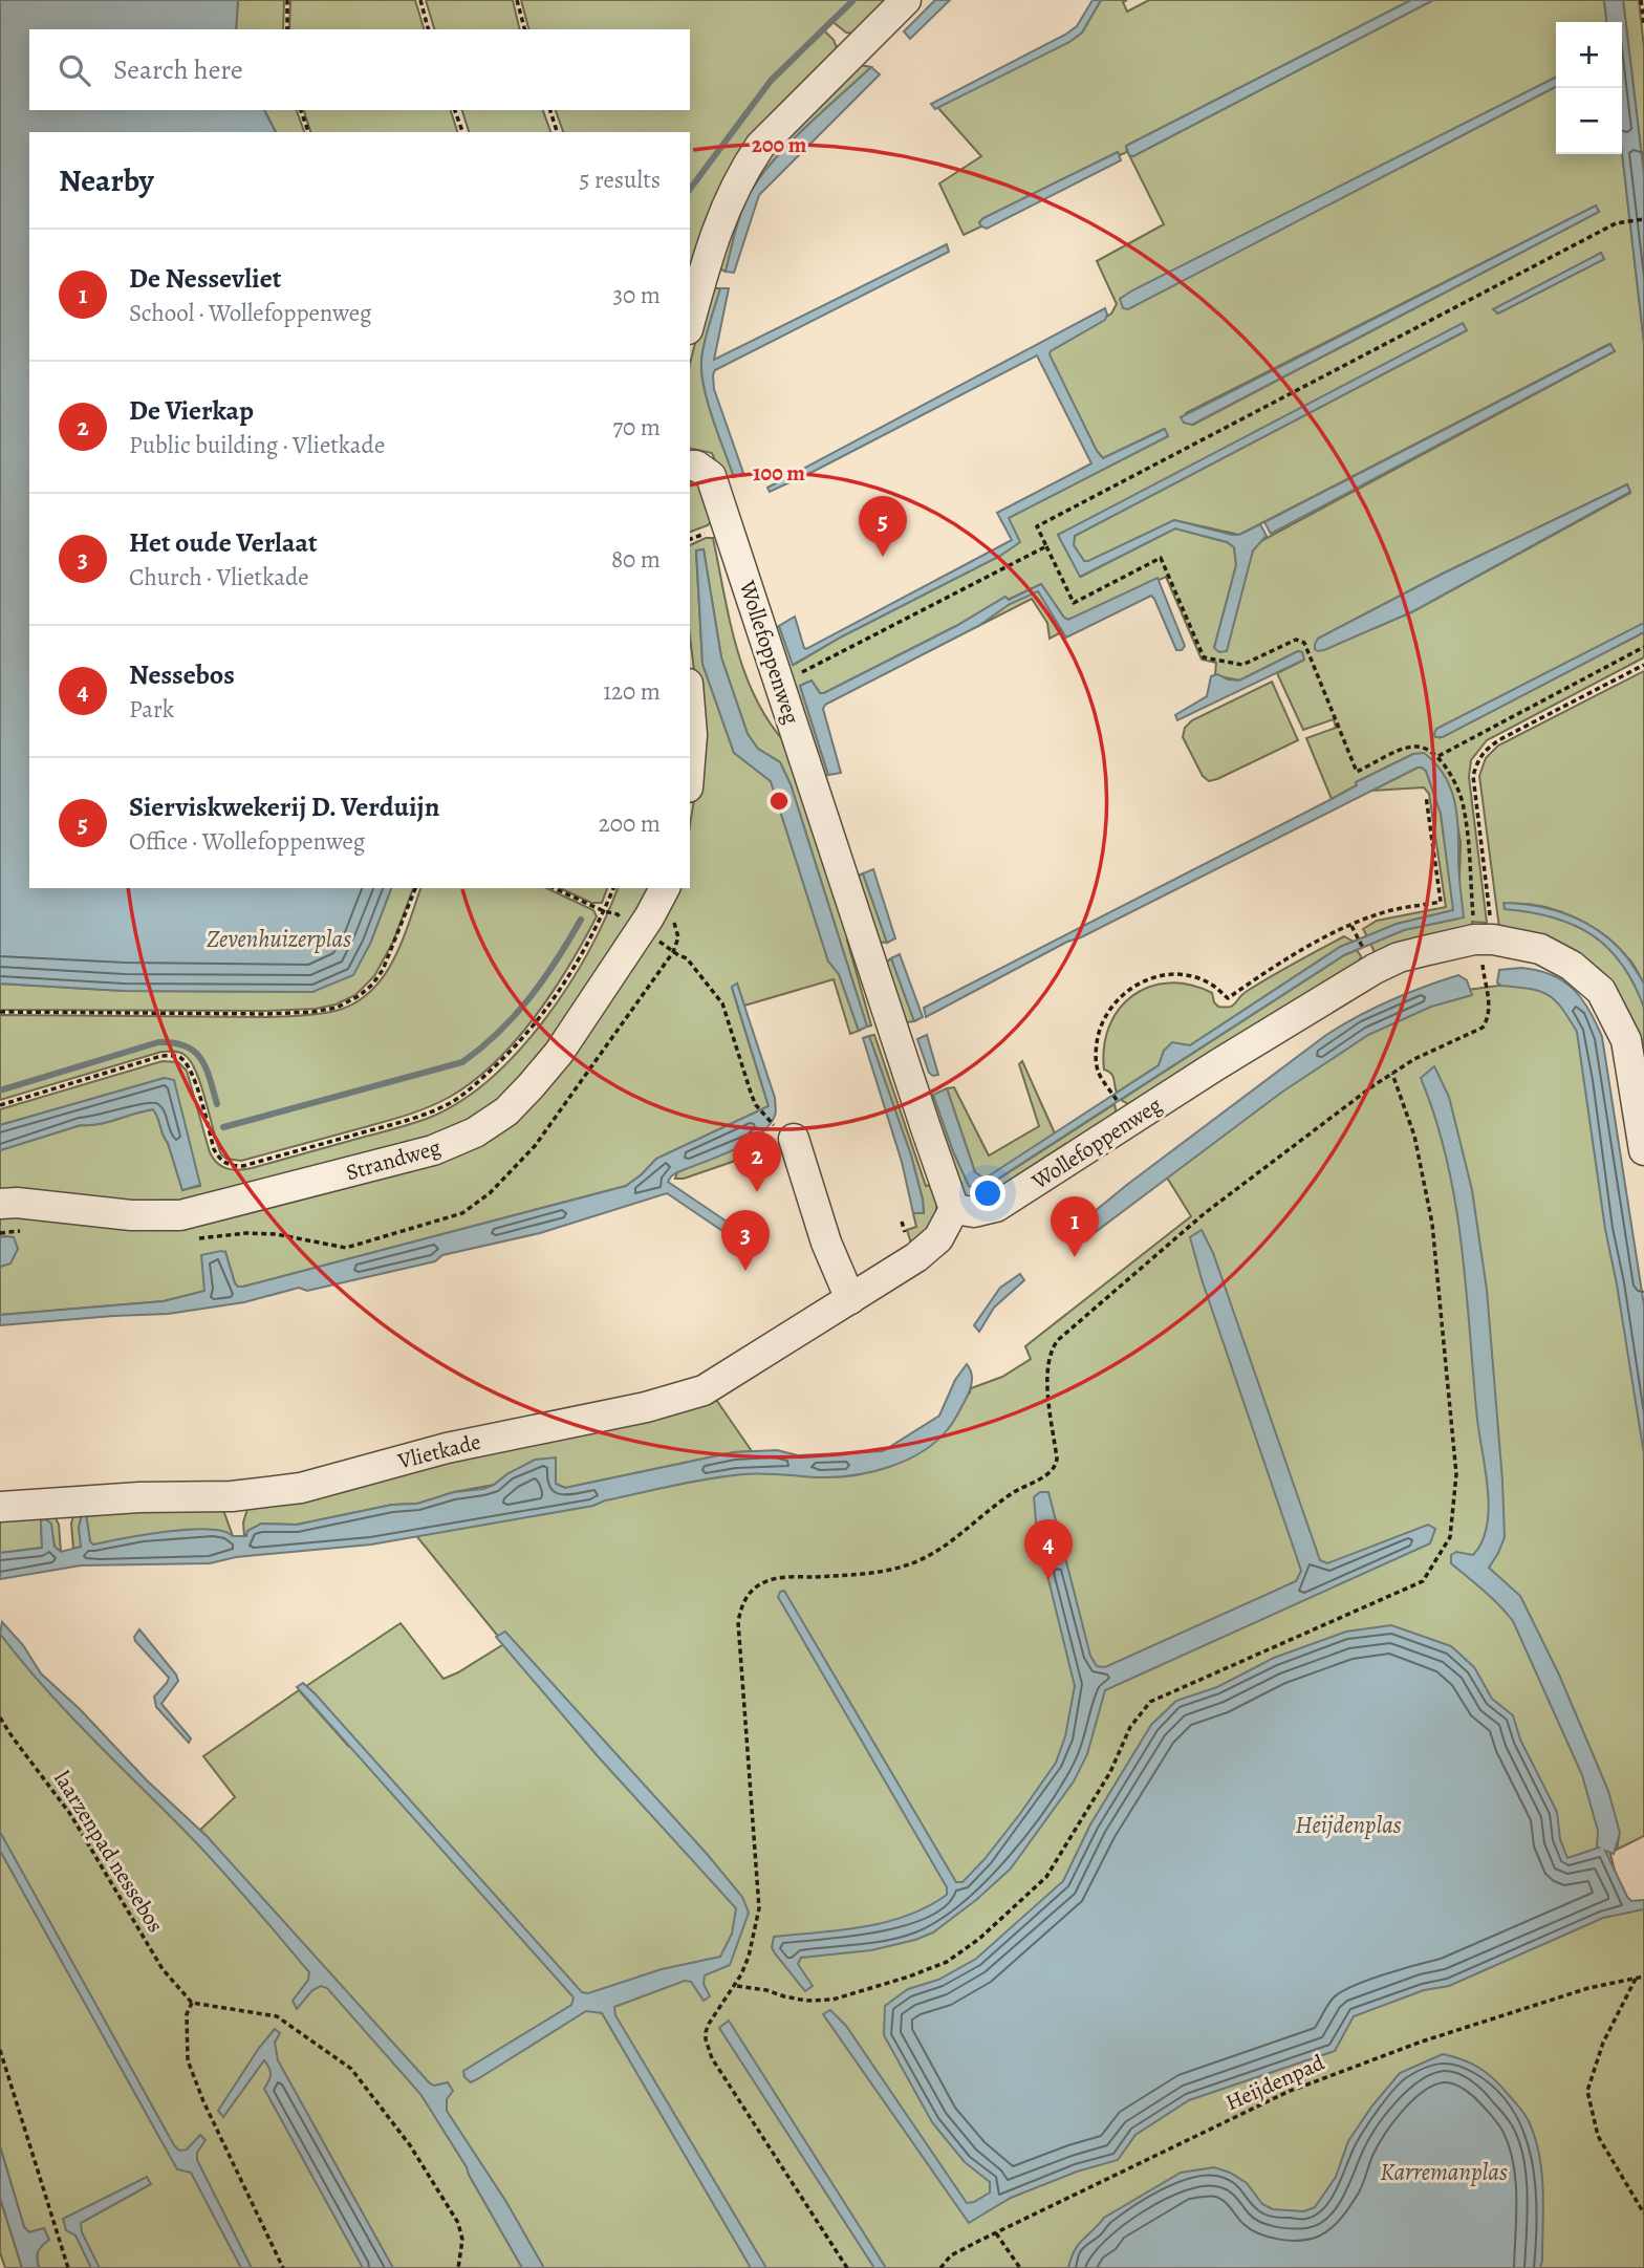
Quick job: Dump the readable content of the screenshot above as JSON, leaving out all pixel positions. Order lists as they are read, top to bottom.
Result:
{
  "streets": {
    "street": ["Wollefoppenweg", "Strandweg", "Vlietkade"],
    "path": ["laarzenpad nessebos", "Heijdenpad"]
  },
  "crossings": [
    ["Wollefoppenweg", "Vlietkade"]
  ],
  "water": ["Zevenhuizerplas", "Heijdenplas", "Karremanplas"],
  "page": {
    "map_buttons": ["+", "−"],
    "search": "Search here",
    "heading": ["Nearby", "5 results"],
    "list": [
      {
        "mark": "1",
        "name": "De Nessevliet",
        "note": "School · Wollefoppenweg",
        "value": "30 m"
      },
      {
        "mark": "2",
        "name": "De Vierkap",
        "note": "Public building · Vlietkade",
        "value": "70 m"
      },
      {
        "mark": "3",
        "name": "Het oude Verlaat",
        "note": "Church · Vlietkade",
        "value": "80 m"
      },
      {
        "mark": "4",
        "name": "Nessebos",
        "note": "Park",
        "value": "120 m"
      },
      {
        "mark": "5",
        "name": "Sierviskwekerij D. Verduijn",
        "note": "Office · Wollefoppenweg",
        "value": "200 m"
      }
    ],
    "pins": [
      "5",
      "2",
      "1",
      "3",
      "4"
    ]
  },
  "rings": ["200 m", "100 m"]
}
